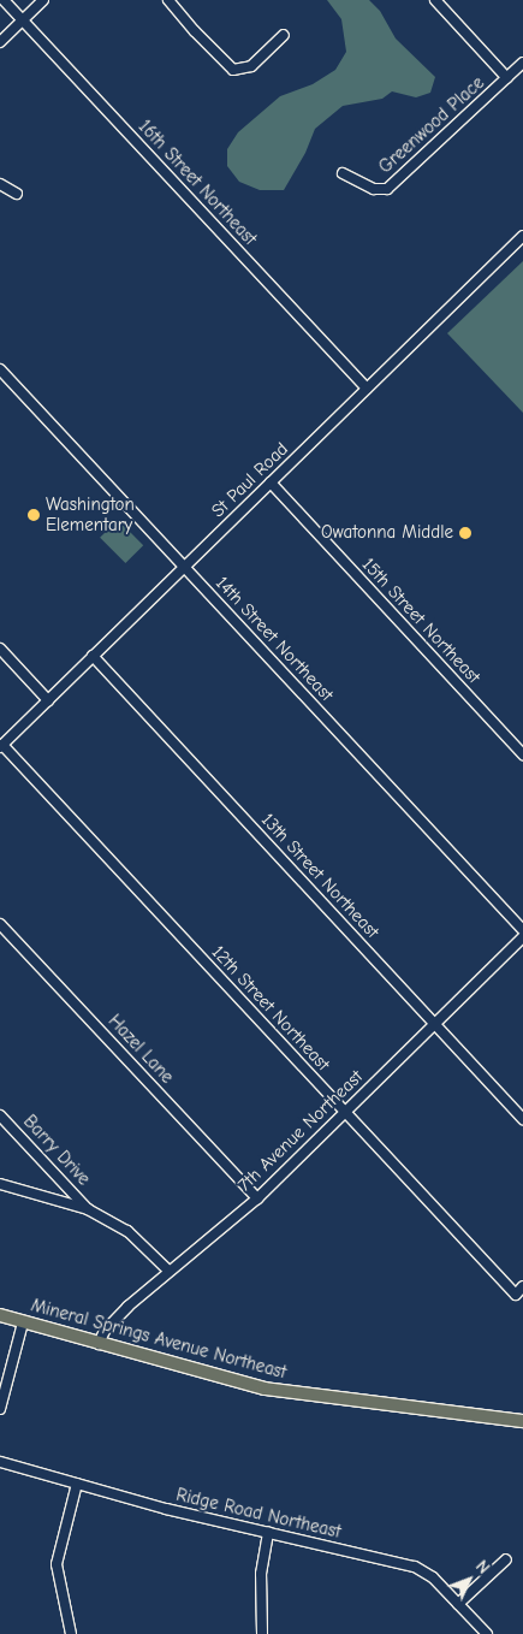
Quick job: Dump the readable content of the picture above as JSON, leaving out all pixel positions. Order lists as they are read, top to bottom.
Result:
{
  "streets": {
    "main road": ["Mineral Springs Avenue Northeast"],
    "street": [
      "Greenwood Place",
      "16th Street Northeast",
      "St Paul Road",
      "15th Street Northeast",
      "14th Street Northeast",
      "13th Street Northeast",
      "12th Street Northeast",
      "Hazel Lane",
      "7th Avenue Northeast",
      "Barry Drive",
      "Ridge Road Northeast"
    ]
  },
  "crossings": [
    ["16th Street Northeast", "St Paul Road"],
    ["St Paul Road", "15th Street Northeast"],
    ["St Paul Road", "14th Street Northeast"],
    ["St Paul Road", "13th Street Northeast"],
    ["St Paul Road", "12th Street Northeast"],
    ["13th Street Northeast", "7th Avenue Northeast"],
    ["12th Street Northeast", "7th Avenue Northeast"],
    ["Hazel Lane", "7th Avenue Northeast"],
    ["7th Avenue Northeast", "Barry Drive"],
    ["7th Avenue Northeast", "Mineral Springs Avenue Northeast"]
  ],
  "places": ["Washington Elementary", "Owatonna Middle"],
  "north": "top right"
}
